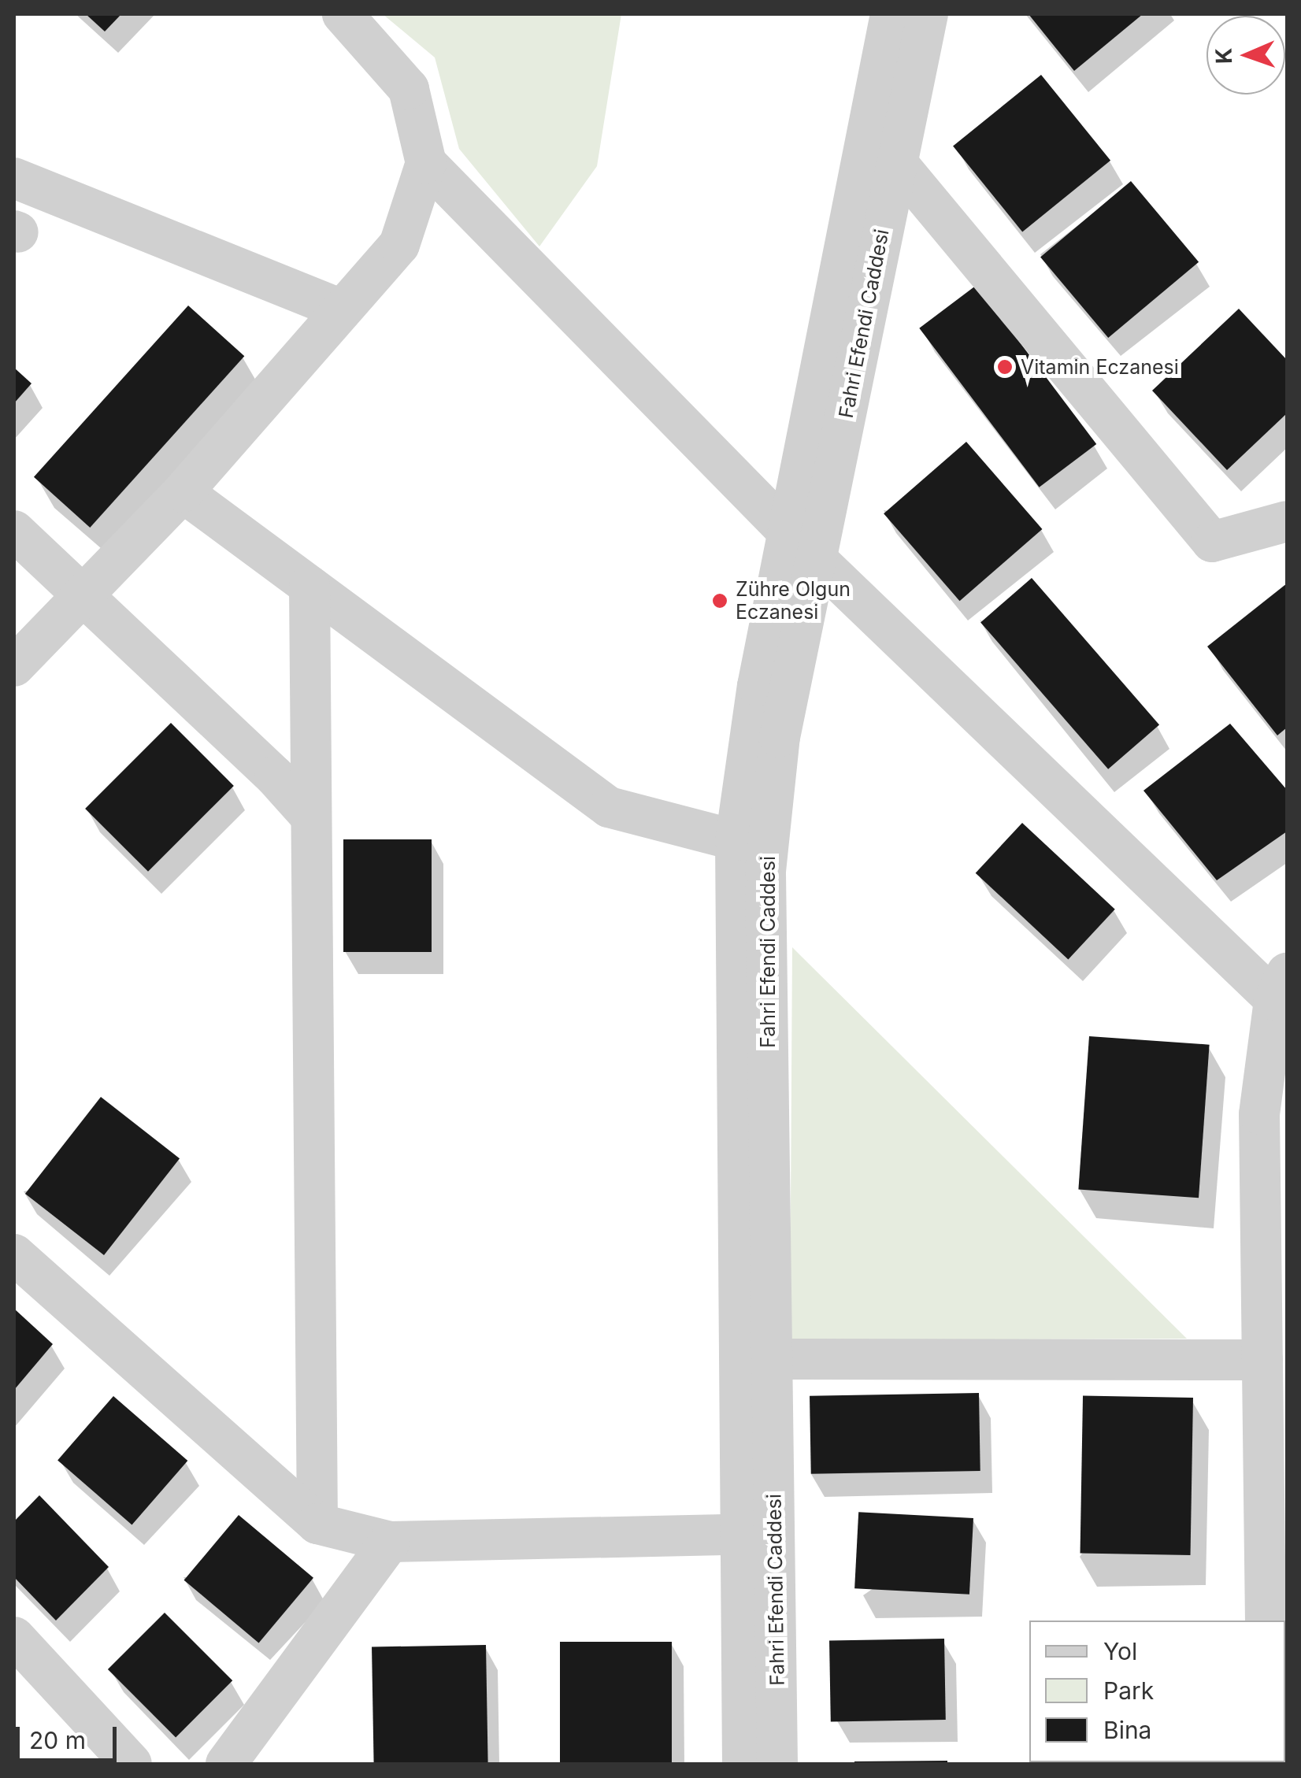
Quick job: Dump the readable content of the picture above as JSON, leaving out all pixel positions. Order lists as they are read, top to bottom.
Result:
{
  "streets": {
    "street": ["Fahri Efendi Caddesi"]
  },
  "places": ["Vitamin Eczanesi", "Zühre Olgun Eczanesi"],
  "legend": ["Yol", "Park", "Bina"],
  "scale_bar": "20 m",
  "north": "left"
}
